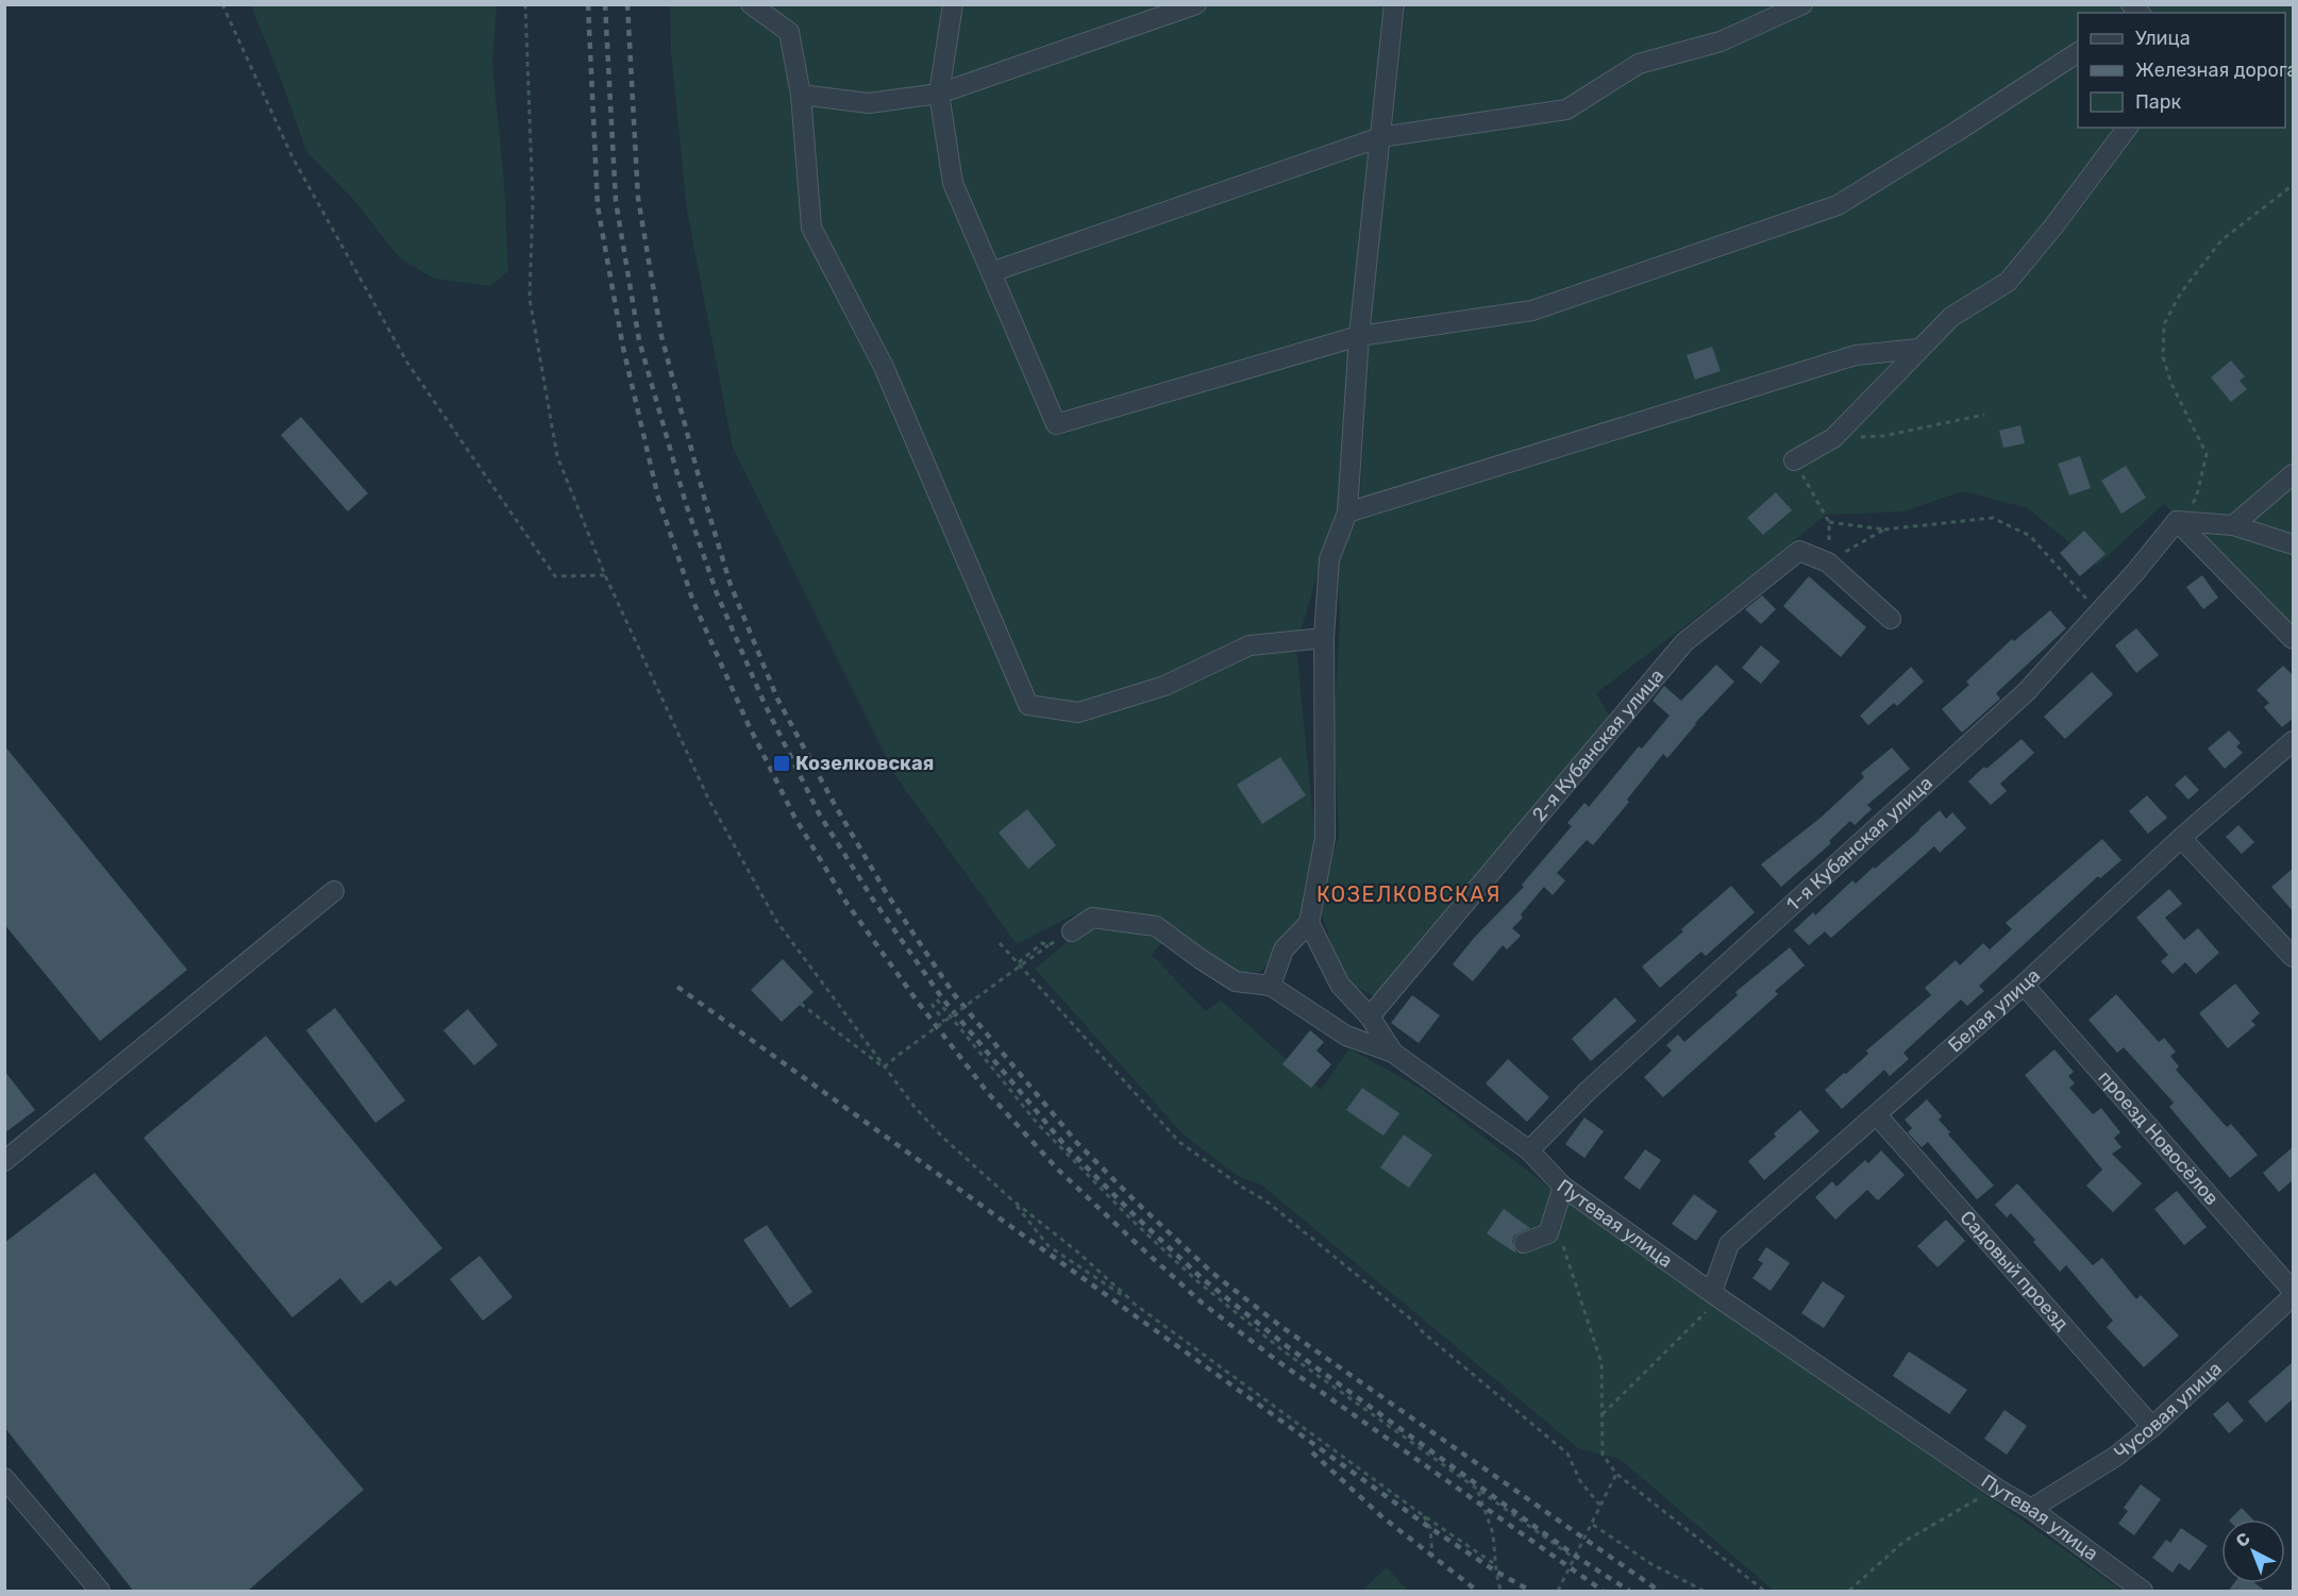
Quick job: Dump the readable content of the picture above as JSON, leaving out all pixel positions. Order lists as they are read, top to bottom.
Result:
{
  "streets": {
    "street": [
      "2-я Кубанская улица",
      "1-я Кубанская улица",
      "Белая улица",
      "проезд Новосёлов",
      "Путевая улица",
      "Садовый проезд",
      "Чусовая улица"
    ]
  },
  "crossings": [
    ["1-я Кубанская улица", "Путевая улица"],
    ["Белая улица", "проезд Новосёлов"],
    ["Белая улица", "Путевая улица"],
    ["Белая улица", "Садовый проезд"],
    ["проезд Новосёлов", "Чусовая улица"],
    ["Путевая улица", "Чусовая улица"],
    ["Садовый проезд", "Чусовая улица"]
  ],
  "districts": ["КОЗЕЛКОВСКАЯ"],
  "places": {
    "transit": ["Козелковская"]
  },
  "legend": ["Улица", "Железная дорога", "Парк"],
  "north": "top left"
}
